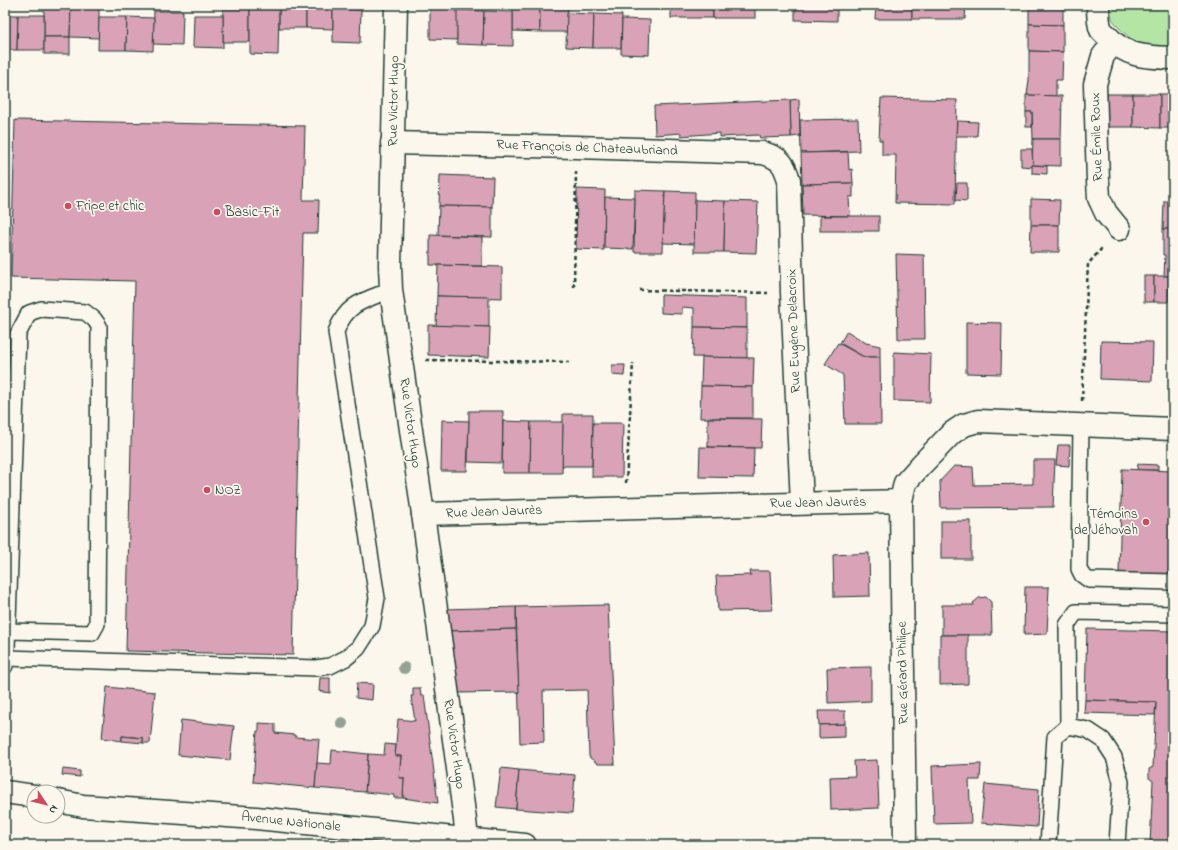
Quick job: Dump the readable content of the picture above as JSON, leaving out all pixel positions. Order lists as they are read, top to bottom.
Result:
{
  "streets": {
    "street": [
      "Rue Victor Hugo",
      "Rue Émile Roux",
      "Rue François de Chateaubriand",
      "Rue Eugène Delacroix",
      "Rue Jean Jaurès",
      "Rue Gérard Philipe",
      "Avenue Nationale"
    ]
  },
  "crossings": [
    ["Rue Victor Hugo", "Rue François de Chateaubriand"],
    ["Rue Victor Hugo", "Rue Jean Jaurès"],
    ["Rue Victor Hugo", "Avenue Nationale"],
    ["Rue François de Chateaubriand", "Rue Eugène Delacroix"],
    ["Rue Eugène Delacroix", "Rue Jean Jaurès"],
    ["Rue Jean Jaurès", "Rue Gérard Philipe"]
  ],
  "places": [
    "Fripe et chic",
    "Basic-Fit",
    "NOZ",
    "Témoins de Jéhovah"
  ],
  "north": "bottom right"
}
